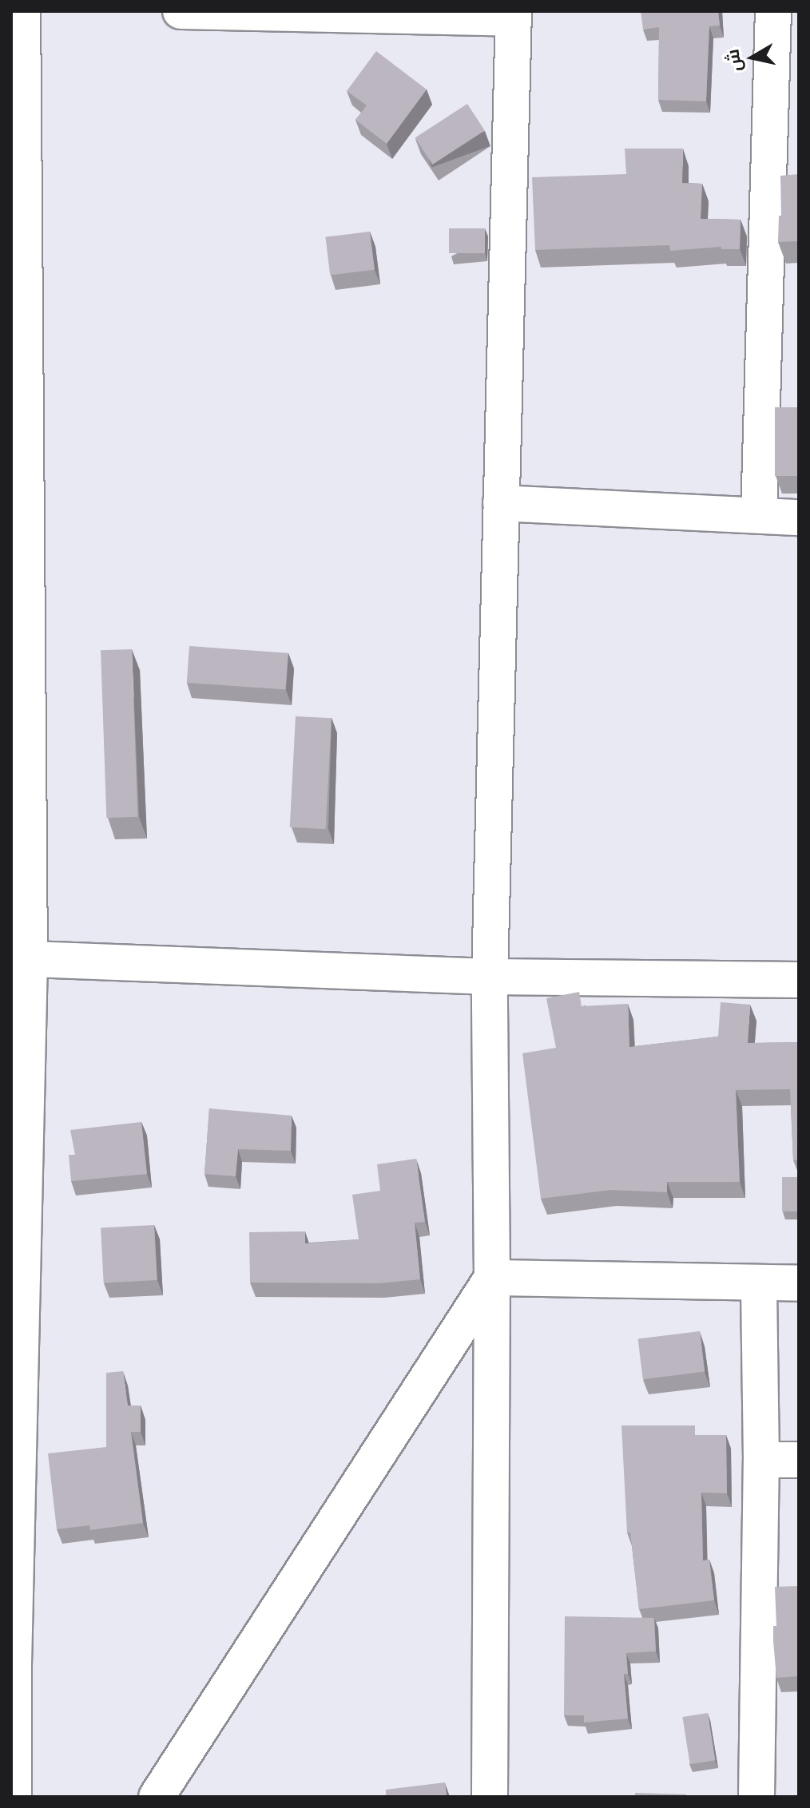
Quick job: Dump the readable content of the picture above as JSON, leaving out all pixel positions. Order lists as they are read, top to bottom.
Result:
{
  "north": "left"
}
